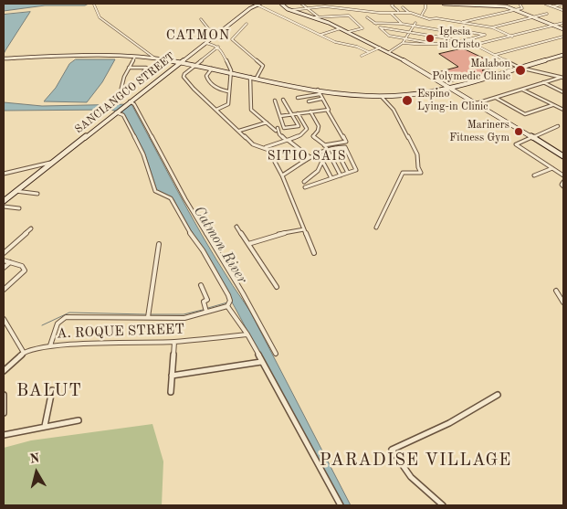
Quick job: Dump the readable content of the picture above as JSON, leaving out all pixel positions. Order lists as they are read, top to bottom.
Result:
{
  "streets": {
    "main road": ["SANCIANGCO STREET"],
    "street": ["A. ROQUE STREET"]
  },
  "districts": [
    "CATMON",
    "SITIO SAIS",
    "BALUT",
    "PARADISE VILLAGE"
  ],
  "water": ["Catmon River"],
  "places": [
    "Iglesia ni Cristo",
    "Malabon Polymedic Clinic",
    "Espino Lying-in Clinic",
    "Mariners Fitness Gym"
  ],
  "north": "top"
}
